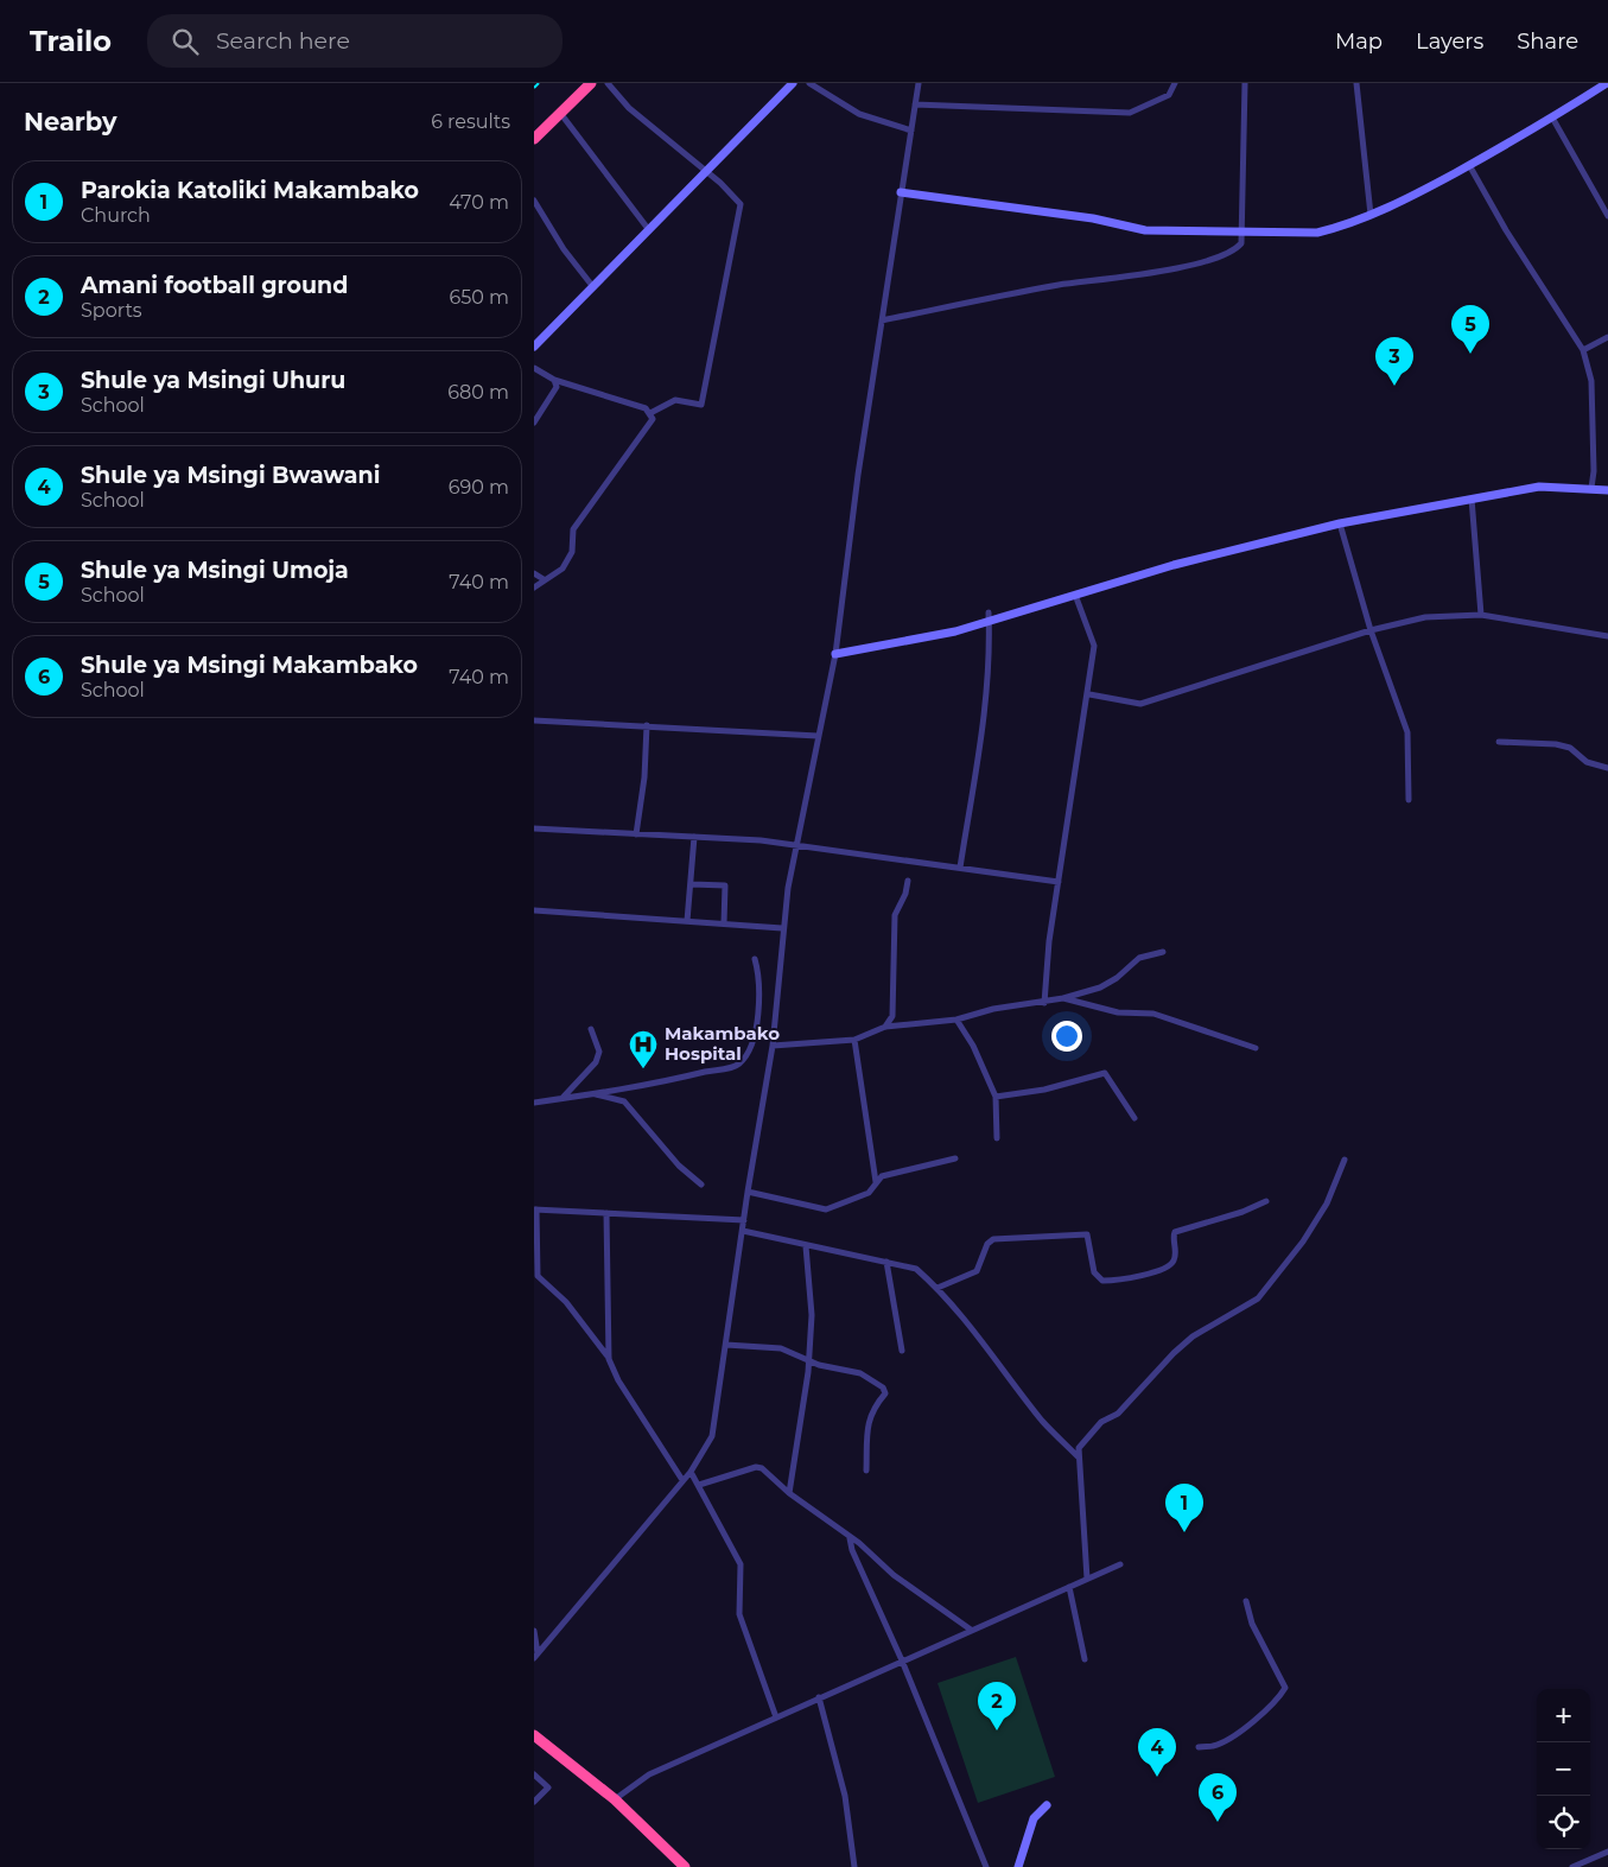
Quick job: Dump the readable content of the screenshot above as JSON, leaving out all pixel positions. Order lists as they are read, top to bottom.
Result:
{
  "places": {
    "hospital": ["Makambako Hospital"]
  },
  "page": {
    "header": "Trailo",
    "search": "Search here",
    "nav": ["Map", "Layers", "Share"],
    "heading": ["Nearby", "6 results"],
    "list": [
      {
        "mark": "1",
        "name": "Parokia Katoliki Makambako",
        "note": "Church",
        "value": "470 m"
      },
      {
        "mark": "2",
        "name": "Amani football ground",
        "note": "Sports",
        "value": "650 m"
      },
      {
        "mark": "3",
        "name": "Shule ya Msingi Uhuru",
        "note": "School",
        "value": "680 m"
      },
      {
        "mark": "4",
        "name": "Shule ya Msingi Bwawani",
        "note": "School",
        "value": "690 m"
      },
      {
        "mark": "5",
        "name": "Shule ya Msingi Umoja",
        "note": "School",
        "value": "740 m"
      },
      {
        "mark": "6",
        "name": "Shule ya Msingi Makambako",
        "note": "School",
        "value": "740 m"
      }
    ],
    "pins": [
      "5",
      "3",
      "1",
      "2",
      "4",
      "6"
    ],
    "map_buttons": ["+", "−"]
  }
}
